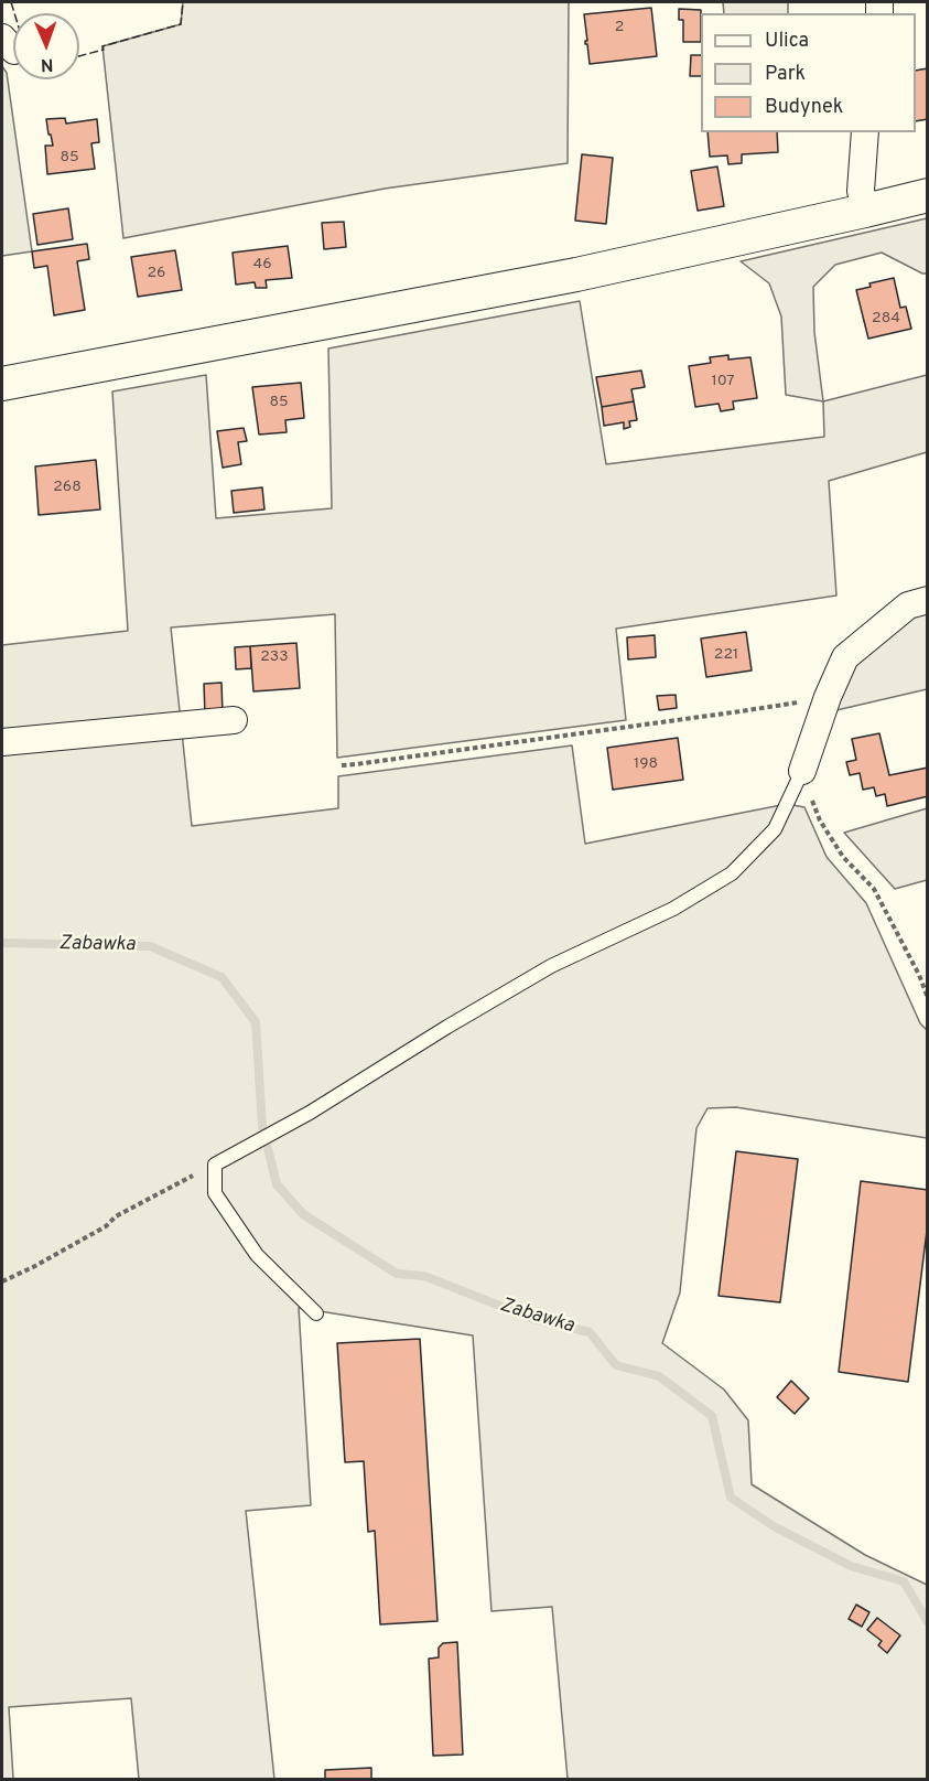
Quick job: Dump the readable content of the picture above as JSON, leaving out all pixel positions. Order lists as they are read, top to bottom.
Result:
{
  "water": ["Zabawka"],
  "house_numbers": [
    "2",
    "85",
    "46",
    "26",
    "284",
    "107",
    "85",
    "268",
    "221",
    "233",
    "198"
  ],
  "legend": ["Ulica", "Park", "Budynek"],
  "north": "bottom"
}
